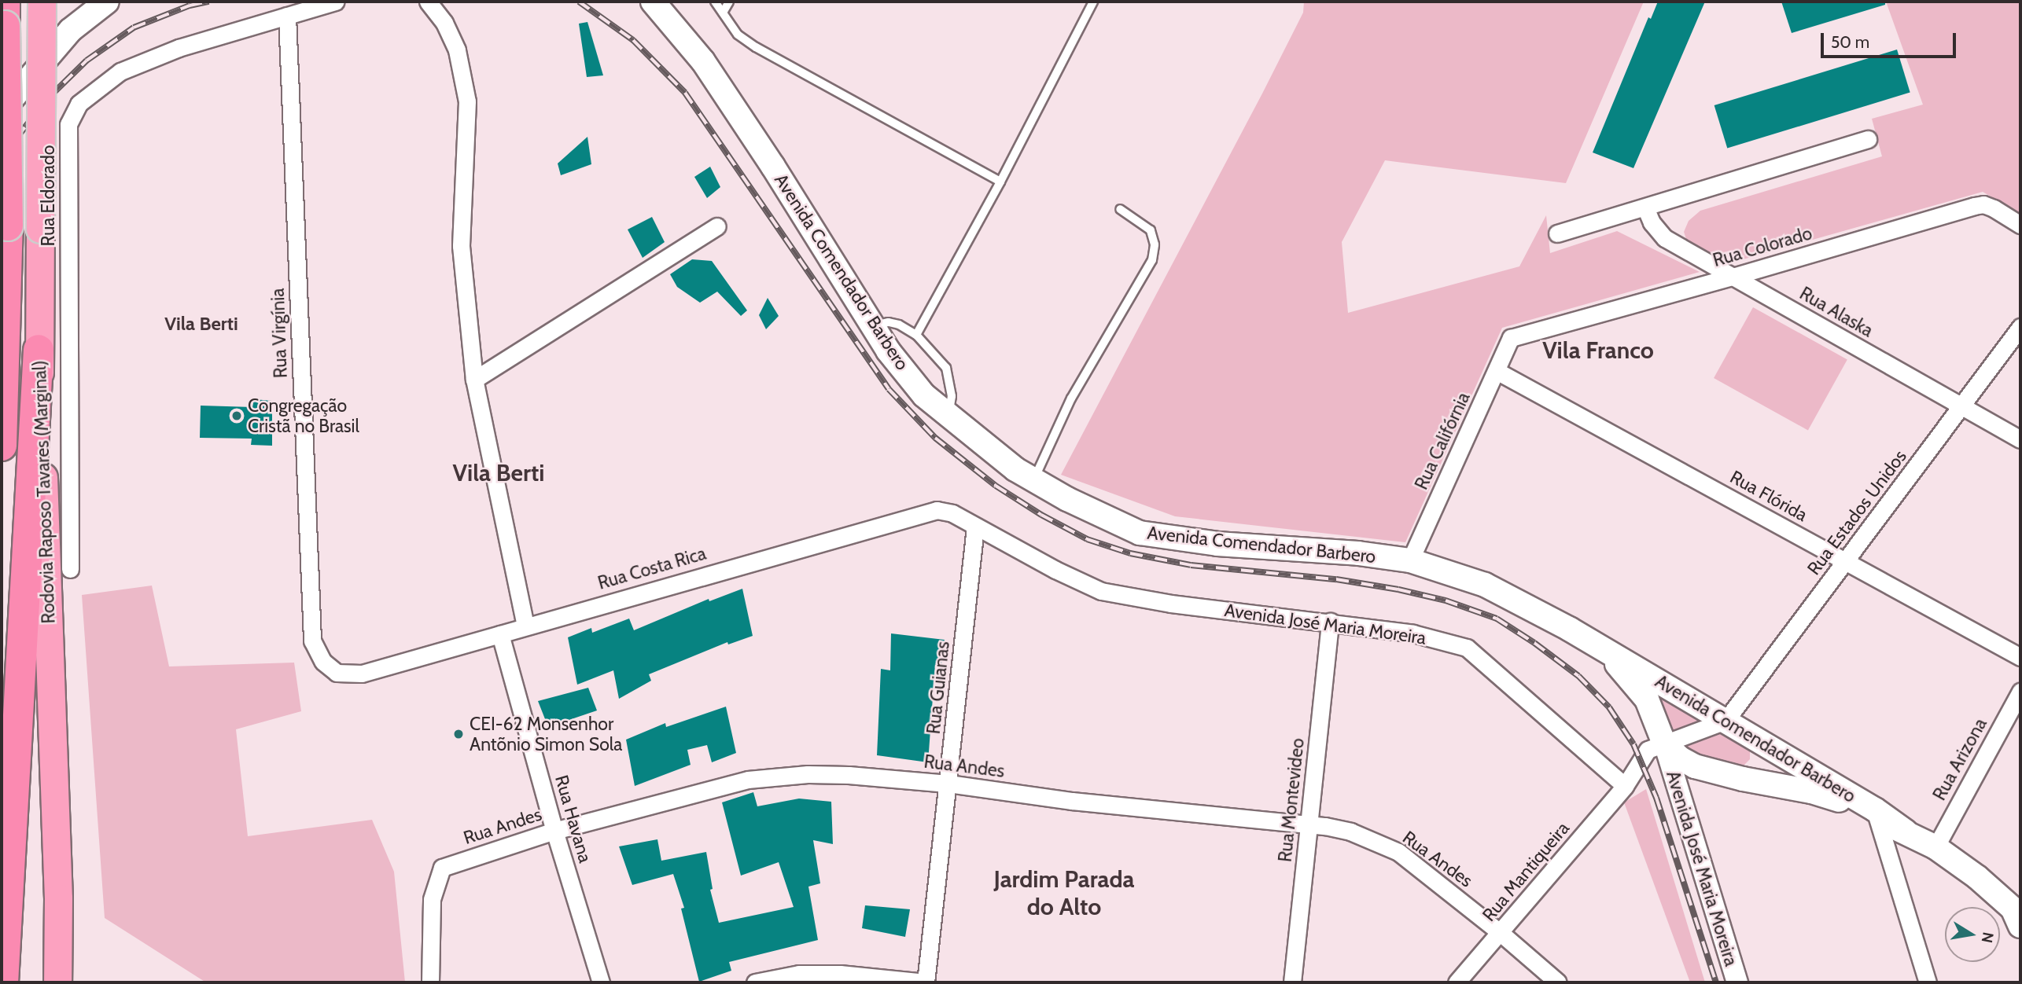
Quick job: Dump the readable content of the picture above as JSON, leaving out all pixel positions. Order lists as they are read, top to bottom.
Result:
{
  "streets": {
    "highway": ["Rodovia Raposo Tavares (Marginal)"],
    "main road": ["Avenida Comendador Barbero"],
    "street": [
      "Rua Eldorado",
      "Rua Colorado",
      "Rua Alaska",
      "Rua Virgínia",
      "Rua Califórnia",
      "Rua Flórida",
      "Rua Estados Unidos",
      "Rua Costa Rica",
      "Avenida José Maria Moreira",
      "Rua Guianas",
      "Rua Arizona",
      "Rua Andes",
      "Rua Montevideo",
      "Rua Havana",
      "Rua Mantiqueira"
    ]
  },
  "crossings": [
    ["Rua Eldorado", "Rua Virgínia"],
    ["Rua Colorado", "Rua Alaska"],
    ["Rua Colorado", "Rua Califórnia"],
    ["Avenida Comendador Barbero", "Rua Califórnia"],
    ["Avenida Comendador Barbero", "Rua Estados Unidos"],
    ["Avenida Comendador Barbero", "Avenida José Maria Moreira"],
    ["Avenida Comendador Barbero", "Rua Arizona"],
    ["Rua Alaska", "Rua Estados Unidos"],
    ["Rua Virgínia", "Rua Costa Rica"],
    ["Rua Califórnia", "Rua Flórida"],
    ["Rua Flórida", "Rua Estados Unidos"],
    ["Rua Costa Rica", "Avenida José Maria Moreira"],
    ["Rua Costa Rica", "Rua Guianas"],
    ["Rua Costa Rica", "Rua Havana"],
    ["Avenida José Maria Moreira", "Rua Guianas"],
    ["Avenida José Maria Moreira", "Rua Montevideo"],
    ["Avenida José Maria Moreira", "Rua Mantiqueira"],
    ["Rua Guianas", "Rua Andes"],
    ["Rua Andes", "Rua Montevideo"],
    ["Rua Andes", "Rua Havana"],
    ["Rua Andes", "Rua Mantiqueira"]
  ],
  "districts": [
    "Vila Berti",
    "Vila Franco",
    "Vila Berti",
    "Jardim Parada do Alto"
  ],
  "places": ["Congregação Cristã no Brasil", "CEI-62 Monsenhor Antõnio Simon Sola"],
  "scale_bar": "50 m",
  "north": "right"
}
